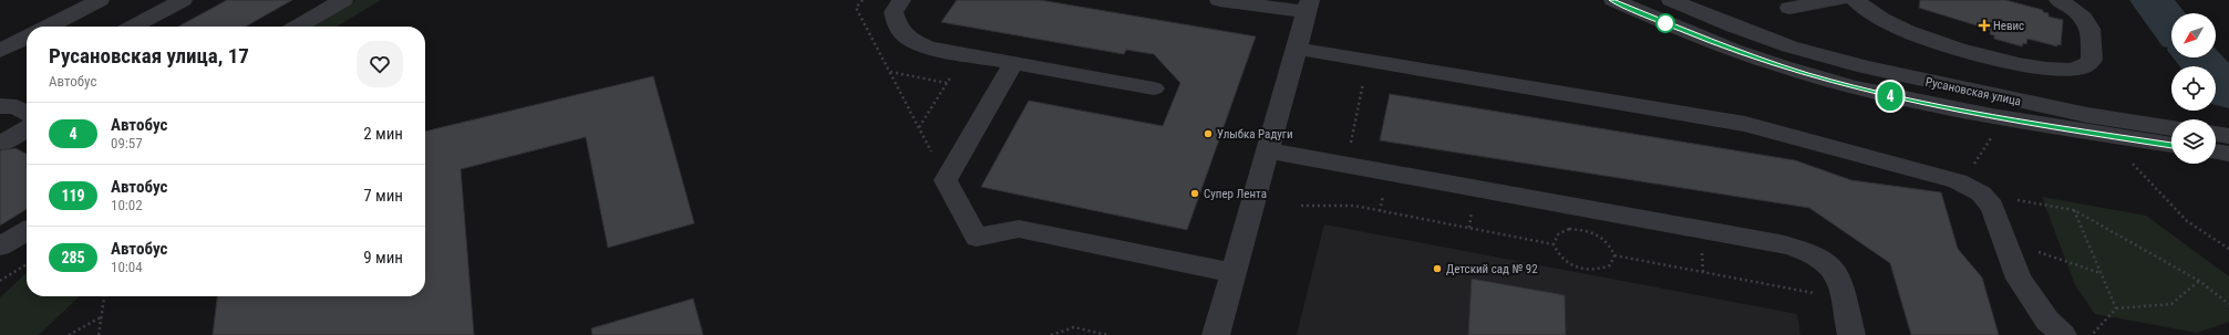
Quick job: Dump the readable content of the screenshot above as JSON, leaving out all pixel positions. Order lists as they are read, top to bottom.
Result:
{
  "streets": {
    "street": ["Русановская улица"]
  },
  "places": {
    "health": ["Невис"],
    "other": ["Улыбка Радуги", "Супер Лента", "Детский сад № 92"]
  },
  "lines": ["bus line 4"],
  "north": "bottom left",
  "page": {
    "on_map": "4",
    "heading": ["Русановская улица, 17", "Автобус"],
    "list": [
      {
        "mark": "4",
        "name": "Автобус",
        "note": "09:57",
        "value": "2 мин"
      },
      {
        "mark": "119",
        "name": "Автобус",
        "note": "10:02",
        "value": "7 мин"
      },
      {
        "mark": "285",
        "name": "Автобус",
        "note": "10:04",
        "value": "9 мин"
      }
    ]
  }
}
